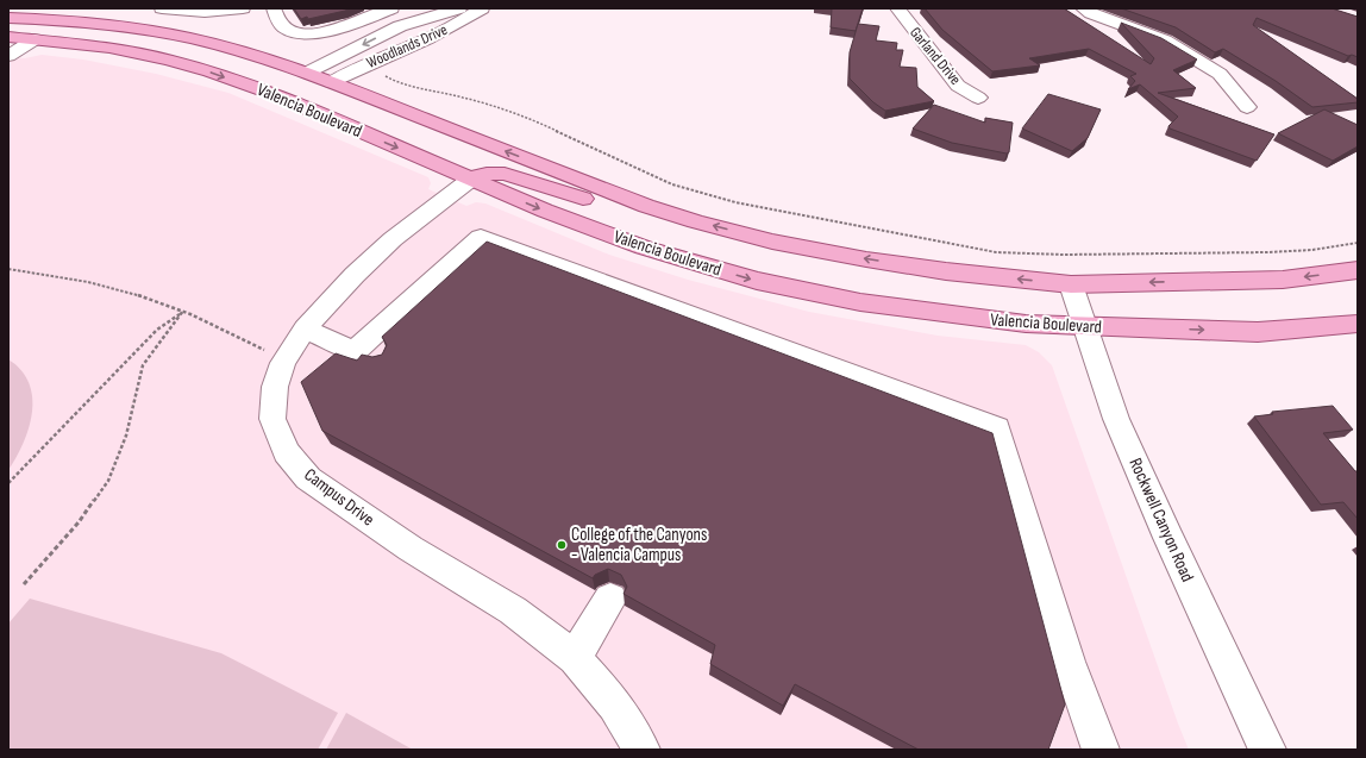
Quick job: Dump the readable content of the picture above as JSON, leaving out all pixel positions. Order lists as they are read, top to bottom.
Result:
{
  "streets": {
    "main road": ["Valencia Boulevard"],
    "street": [
      "Woodlands Drive",
      "Garland Drive",
      "Campus Drive",
      "Rockwell Canyon Road"
    ]
  },
  "crossings": [
    ["Woodlands Drive", "Valencia Boulevard"],
    ["Valencia Boulevard", "Campus Drive"],
    ["Valencia Boulevard", "Rockwell Canyon Road"]
  ],
  "places": ["College of the Canyons - Valencia Campus"]
}
